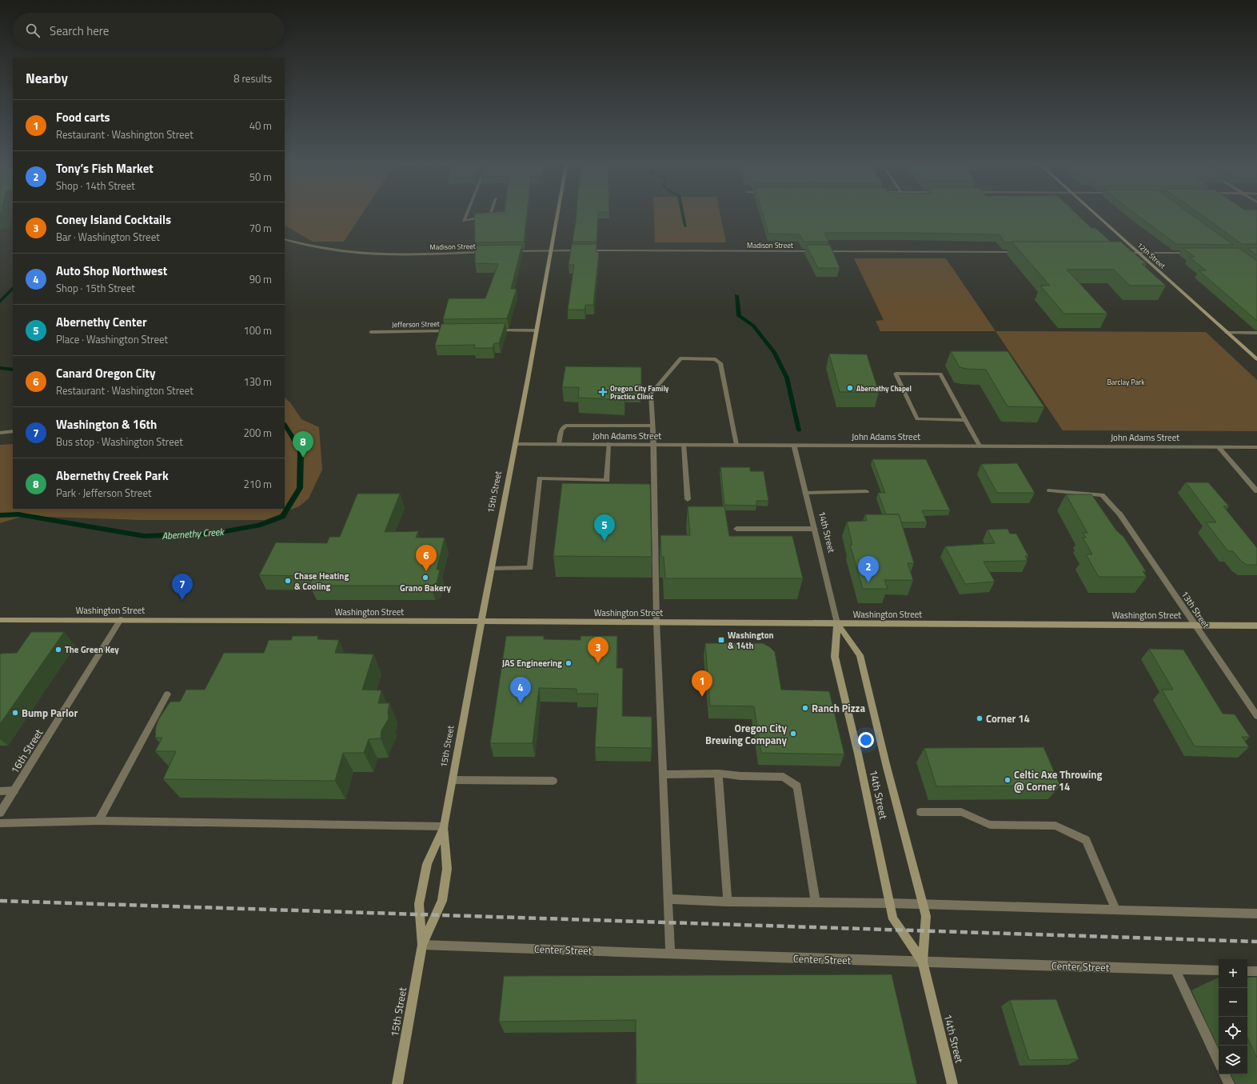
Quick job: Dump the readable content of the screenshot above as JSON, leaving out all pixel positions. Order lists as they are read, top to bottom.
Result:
{
  "streets": {
    "street": [
      "Madison Street",
      "12th Street",
      "Jefferson Street",
      "John Adams Street",
      "15th Street",
      "14th Street",
      "13th Street",
      "Washington Street",
      "16th Street",
      "Center Street"
    ]
  },
  "crossings": [
    ["Madison Street", "15th Street"],
    ["John Adams Street", "15th Street"],
    ["John Adams Street", "14th Street"],
    ["15th Street", "Washington Street"],
    ["15th Street", "Center Street"],
    ["14th Street", "Washington Street"],
    ["14th Street", "Center Street"],
    ["13th Street", "Washington Street"],
    ["Washington Street", "16th Street"]
  ],
  "water": ["Abernethy Creek"],
  "parks": ["Barclay Park"],
  "places": {
    "other": [
      "Abernethy Chapel",
      "Grano Bakery",
      "Chase Heating & Cooling",
      "The Green Key",
      "JAS Engineering",
      "Ranch Pizza",
      "Bump Parlor",
      "Corner 14",
      "Oregon City Brewing Company",
      "Celtic Axe Throwing @ Corner 14"
    ],
    "health": ["Oregon City Family Practice Clinic"],
    "transit": ["Washington & 14th"]
  },
  "page": {
    "search": "Search here",
    "heading": ["Nearby", "8 results"],
    "list": [
      {
        "mark": "1",
        "name": "Food carts",
        "note": "Restaurant · Washington Street",
        "value": "40 m"
      },
      {
        "mark": "2",
        "name": "Tony’s Fish Market",
        "note": "Shop · 14th Street",
        "value": "50 m"
      },
      {
        "mark": "3",
        "name": "Coney Island Cocktails",
        "note": "Bar · Washington Street",
        "value": "70 m"
      },
      {
        "mark": "4",
        "name": "Auto Shop Northwest",
        "note": "Shop · 15th Street",
        "value": "90 m"
      },
      {
        "mark": "5",
        "name": "Abernethy Center",
        "note": "Place · Washington Street",
        "value": "100 m"
      },
      {
        "mark": "6",
        "name": "Canard Oregon City",
        "note": "Restaurant · Washington Street",
        "value": "130 m"
      },
      {
        "mark": "7",
        "name": "Washington & 16th",
        "note": "Bus stop · Washington Street",
        "value": "200 m"
      },
      {
        "mark": "8",
        "name": "Abernethy Creek Park",
        "note": "Park · Jefferson Street",
        "value": "210 m"
      }
    ],
    "pins": [
      "8",
      "5",
      "6",
      "2",
      "7",
      "3",
      "1",
      "4"
    ],
    "map_buttons": ["+", "−"]
  }
}
